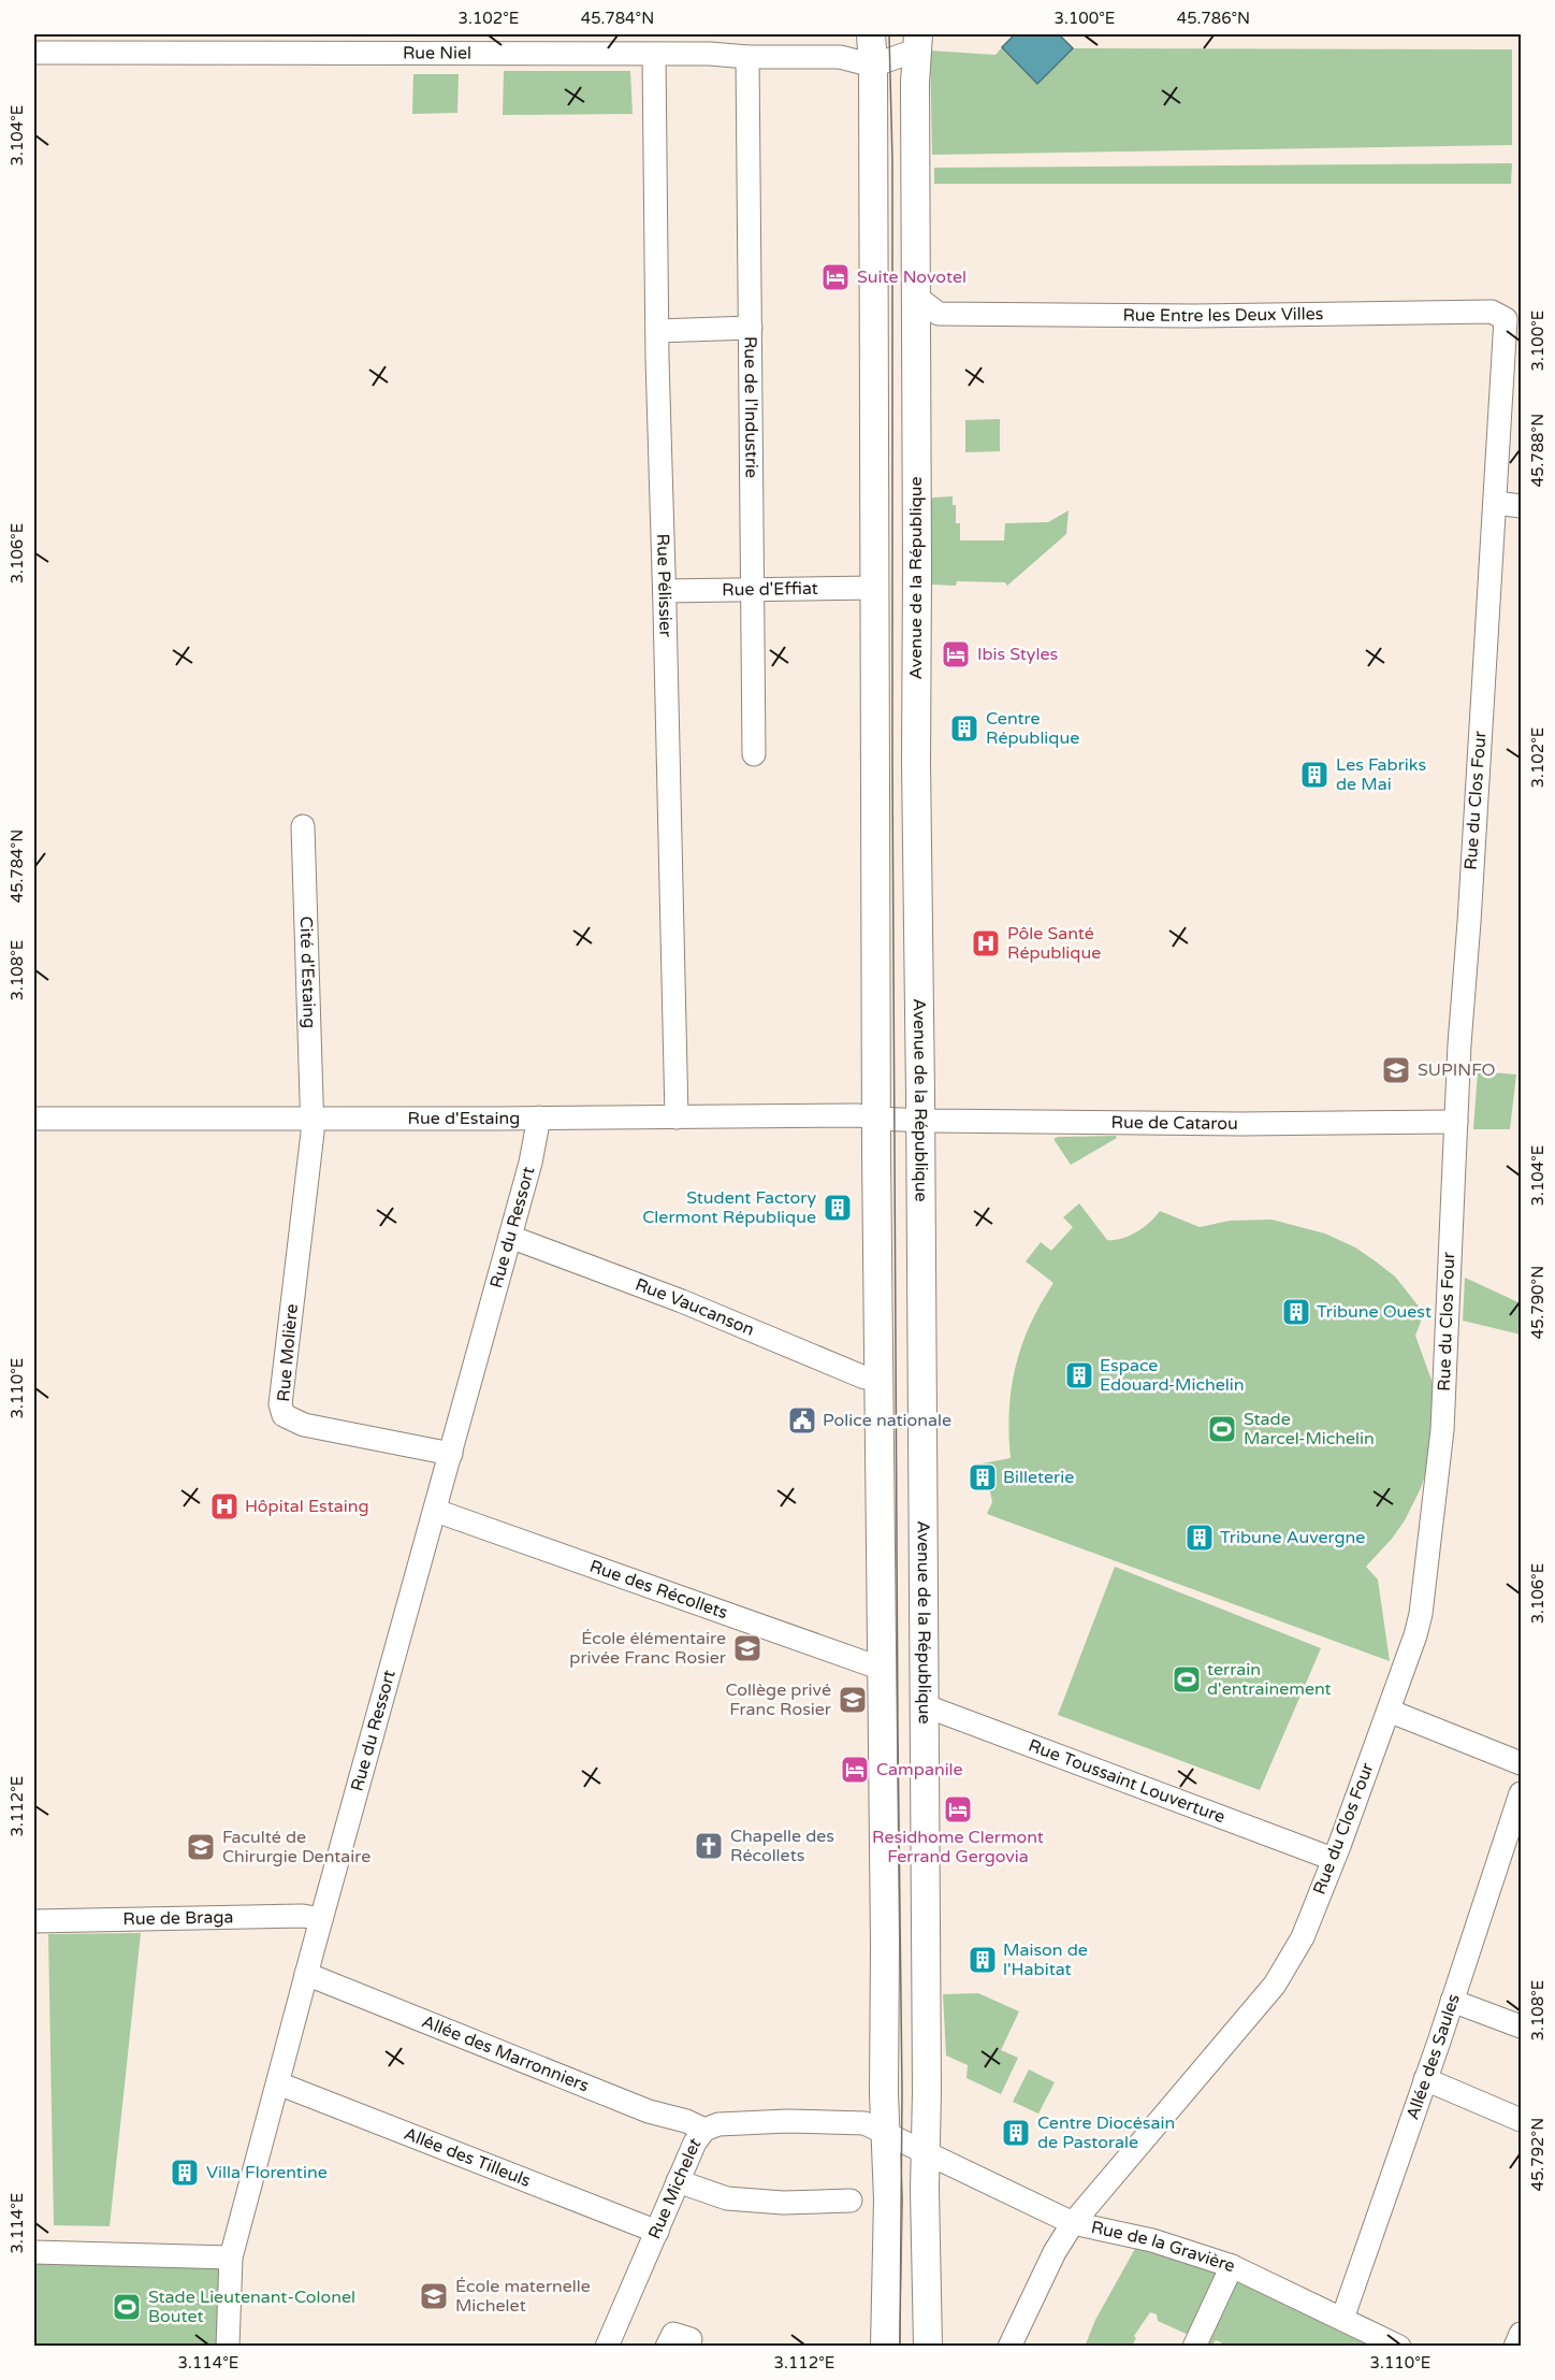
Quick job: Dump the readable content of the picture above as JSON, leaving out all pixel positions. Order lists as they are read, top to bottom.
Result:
{
  "streets": {
    "main road": ["Avenue de la République"],
    "street": [
      "Rue Niel",
      "Rue Entre les Deux Villes",
      "Rue de l'Industrie",
      "Rue Pélissier",
      "Rue d'Effiat",
      "Rue du Clos Four",
      "Cité d'Estaing",
      "Rue d'Estaing",
      "Rue de Catarou",
      "Rue du Ressort",
      "Rue Vaucanson",
      "Rue Molière",
      "Rue des Récollets",
      "Rue Toussaint Louverture",
      "Rue de Braga",
      "Allée des Marronniers",
      "Allée des Saules",
      "Allée des Tilleuls",
      "Rue Michelet",
      "Rue de la Gravière"
    ]
  },
  "crossings": [
    ["Rue Niel", "Rue de l'Industrie"],
    ["Rue Niel", "Avenue de la République"],
    ["Rue Niel", "Rue Pélissier"],
    ["Rue Entre les Deux Villes", "Rue du Clos Four"],
    ["Rue de l'Industrie", "Rue d'Effiat"],
    ["Avenue de la République", "Rue d'Effiat"],
    ["Avenue de la République", "Rue d'Estaing"],
    ["Avenue de la République", "Rue de Catarou"],
    ["Avenue de la République", "Rue Vaucanson"],
    ["Avenue de la République", "Rue des Récollets"],
    ["Avenue de la République", "Rue Toussaint Louverture"],
    ["Avenue de la République", "Rue Michelet"],
    ["Avenue de la République", "Rue de la Gravière"],
    ["Rue Pélissier", "Rue d'Effiat"],
    ["Rue Pélissier", "Rue d'Estaing"],
    ["Rue du Clos Four", "Rue de Catarou"],
    ["Rue du Clos Four", "Rue Toussaint Louverture"],
    ["Rue du Clos Four", "Rue de la Gravière"],
    ["Cité d'Estaing", "Rue d'Estaing"],
    ["Cité d'Estaing", "Rue Molière"],
    ["Rue d'Estaing", "Rue de Catarou"],
    ["Rue d'Estaing", "Rue du Ressort"],
    ["Rue d'Estaing", "Rue Molière"],
    ["Rue du Ressort", "Rue Vaucanson"],
    ["Rue du Ressort", "Rue Molière"],
    ["Rue du Ressort", "Rue des Récollets"],
    ["Rue du Ressort", "Rue de Braga"],
    ["Rue du Ressort", "Allée des Marronniers"],
    ["Rue du Ressort", "Allée des Tilleuls"],
    ["Allée des Marronniers", "Rue Michelet"],
    ["Allée des Saules", "Rue de la Gravière"],
    ["Allée des Tilleuls", "Rue Michelet"]
  ],
  "places": {
    "hotel": [
      "Suite Novotel",
      "Ibis Styles",
      "Campanile",
      "Residhome Clermont Ferrand Gergovia"
    ],
    "building": [
      "Centre République",
      "Les Fabriks de Mai",
      "Student Factory Clermont République",
      "Tribune Ouest",
      "Espace Edouard-Michelin",
      "Billeterie",
      "Tribune Auvergne",
      "Maison de l'Habitat",
      "Centre Diocésain de Pastorale",
      "Villa Florentine"
    ],
    "hospital": ["Pôle Santé République", "Hôpital Estaing"],
    "school or university": [
      "SUPINFO",
      "École élémentaire privée Franc Rosier",
      "Collège privé Franc Rosier",
      "Faculté de Chirurgie Dentaire",
      "École maternelle Michelet"
    ],
    "public building": ["Police nationale"],
    "sports": ["Stade Marcel-Michelin", "terrain d'entrainement", "Stade Lieutenant-Colonel Boutet"],
    "church": ["Chapelle des Récollets"]
  },
  "coordinates": [
    "3.102°E",
    "45.784°N",
    "3.100°E",
    "45.786°N",
    "3.104°E",
    "45.788°N",
    "3.106°E",
    "3.108°E",
    "45.790°N",
    "3.110°E",
    "3.112°E",
    "45.792°N",
    "3.114°E"
  ]
}
